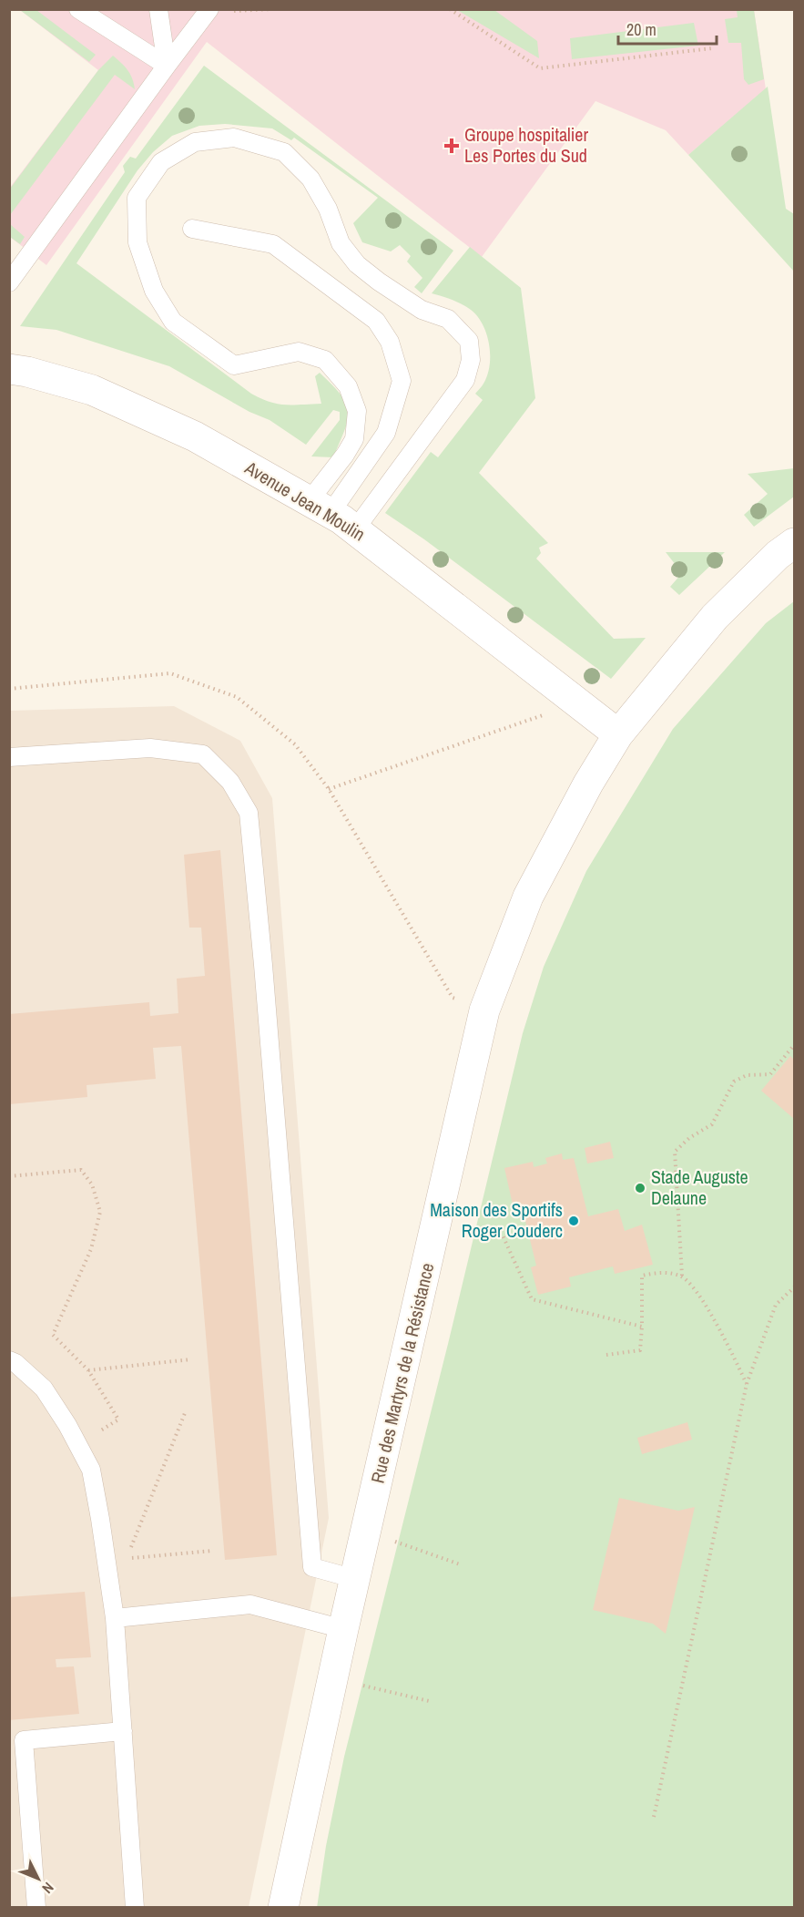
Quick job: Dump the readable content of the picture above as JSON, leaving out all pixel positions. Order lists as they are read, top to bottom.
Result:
{
  "streets": {
    "street": ["Avenue Jean Moulin", "Rue des Martyrs de la Résistance"]
  },
  "crossings": [
    ["Avenue Jean Moulin", "Rue des Martyrs de la Résistance"]
  ],
  "places": {
    "health": ["Groupe hospitalier Les Portes du Sud"],
    "other": ["Stade Auguste Delaune", "Maison des Sportifs Roger Couderc"]
  },
  "scale_bar": "20 m",
  "north": "bottom right"
}
